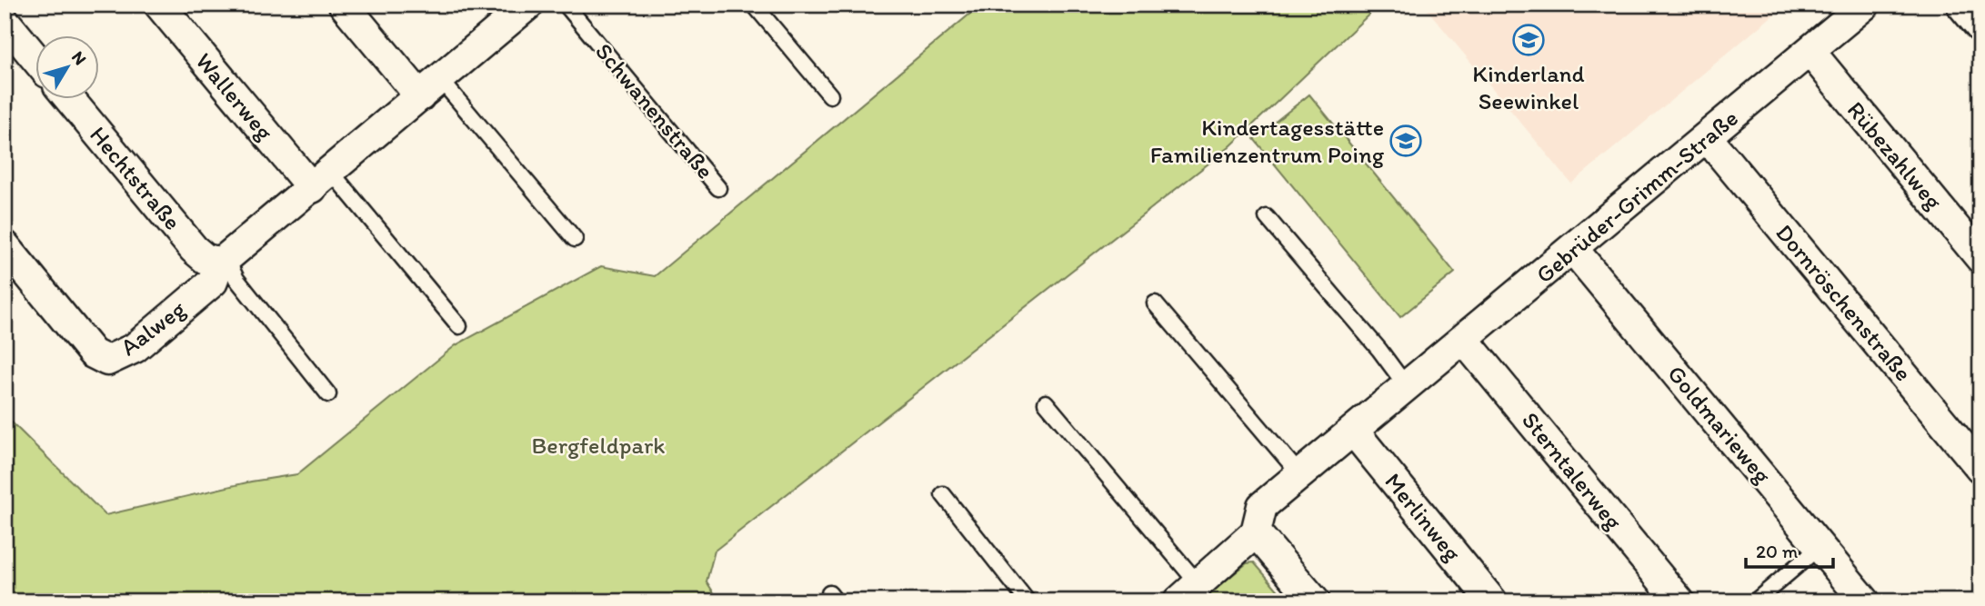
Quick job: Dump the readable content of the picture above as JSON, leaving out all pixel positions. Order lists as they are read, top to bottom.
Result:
{
  "streets": {
    "street": [
      "Wallerweg",
      "Rübezahlweg",
      "Hechtstraße",
      "Gebrüder-Grimm-Straße",
      "Dornröschenstraße",
      "Aalweg",
      "Goldmarieweg",
      "Sterntalerweg",
      "Merlinweg"
    ],
    "lane": ["Schwanenstraße"]
  },
  "crossings": [
    ["Rübezahlweg", "Gebrüder-Grimm-Straße"],
    ["Hechtstraße", "Aalweg"],
    ["Gebrüder-Grimm-Straße", "Dornröschenstraße"],
    ["Gebrüder-Grimm-Straße", "Goldmarieweg"],
    ["Gebrüder-Grimm-Straße", "Sterntalerweg"],
    ["Gebrüder-Grimm-Straße", "Merlinweg"]
  ],
  "parks": ["Bergfeldpark"],
  "places": {
    "school or university": ["Kinderland Seewinkel", "Kindertagesstätte Familienzentrum Poing"]
  },
  "scale_bar": "20 m",
  "north": "top right"
}
